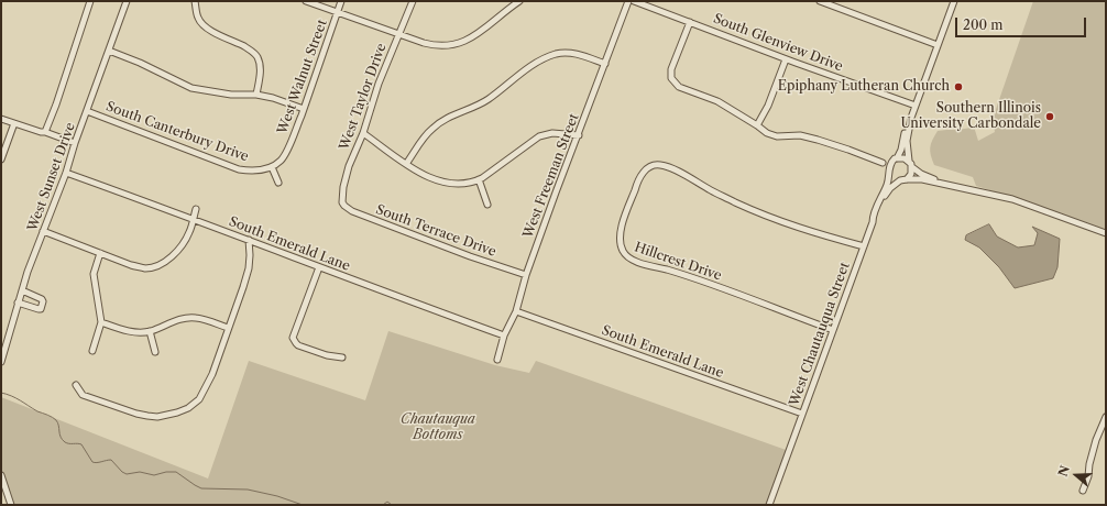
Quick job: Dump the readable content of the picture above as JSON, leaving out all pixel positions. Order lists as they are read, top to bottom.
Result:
{
  "streets": {
    "street": [
      "South Glenview Drive",
      "West Walnut Street",
      "West Taylor Drive",
      "South Canterbury Drive",
      "West Freeman Street",
      "West Sunset Drive",
      "South Terrace Drive",
      "South Emerald Lane",
      "Hillcrest Drive",
      "West Chautauqua Street"
    ]
  },
  "crossings": [
    ["South Glenview Drive", "West Chautauqua Street"],
    ["West Walnut Street", "South Canterbury Drive"],
    ["West Taylor Drive", "South Terrace Drive"],
    ["South Canterbury Drive", "West Sunset Drive"],
    ["West Freeman Street", "South Terrace Drive"],
    ["West Freeman Street", "South Emerald Lane"],
    ["West Sunset Drive", "South Emerald Lane"],
    ["South Emerald Lane", "West Chautauqua Street"],
    ["Hillcrest Drive", "West Chautauqua Street"]
  ],
  "parks": ["Chautauqua Bottoms"],
  "places": ["Epiphany Lutheran Church", "Southern Illinois University Carbondale"],
  "scale_bar": "200 m",
  "north": "left"
}
